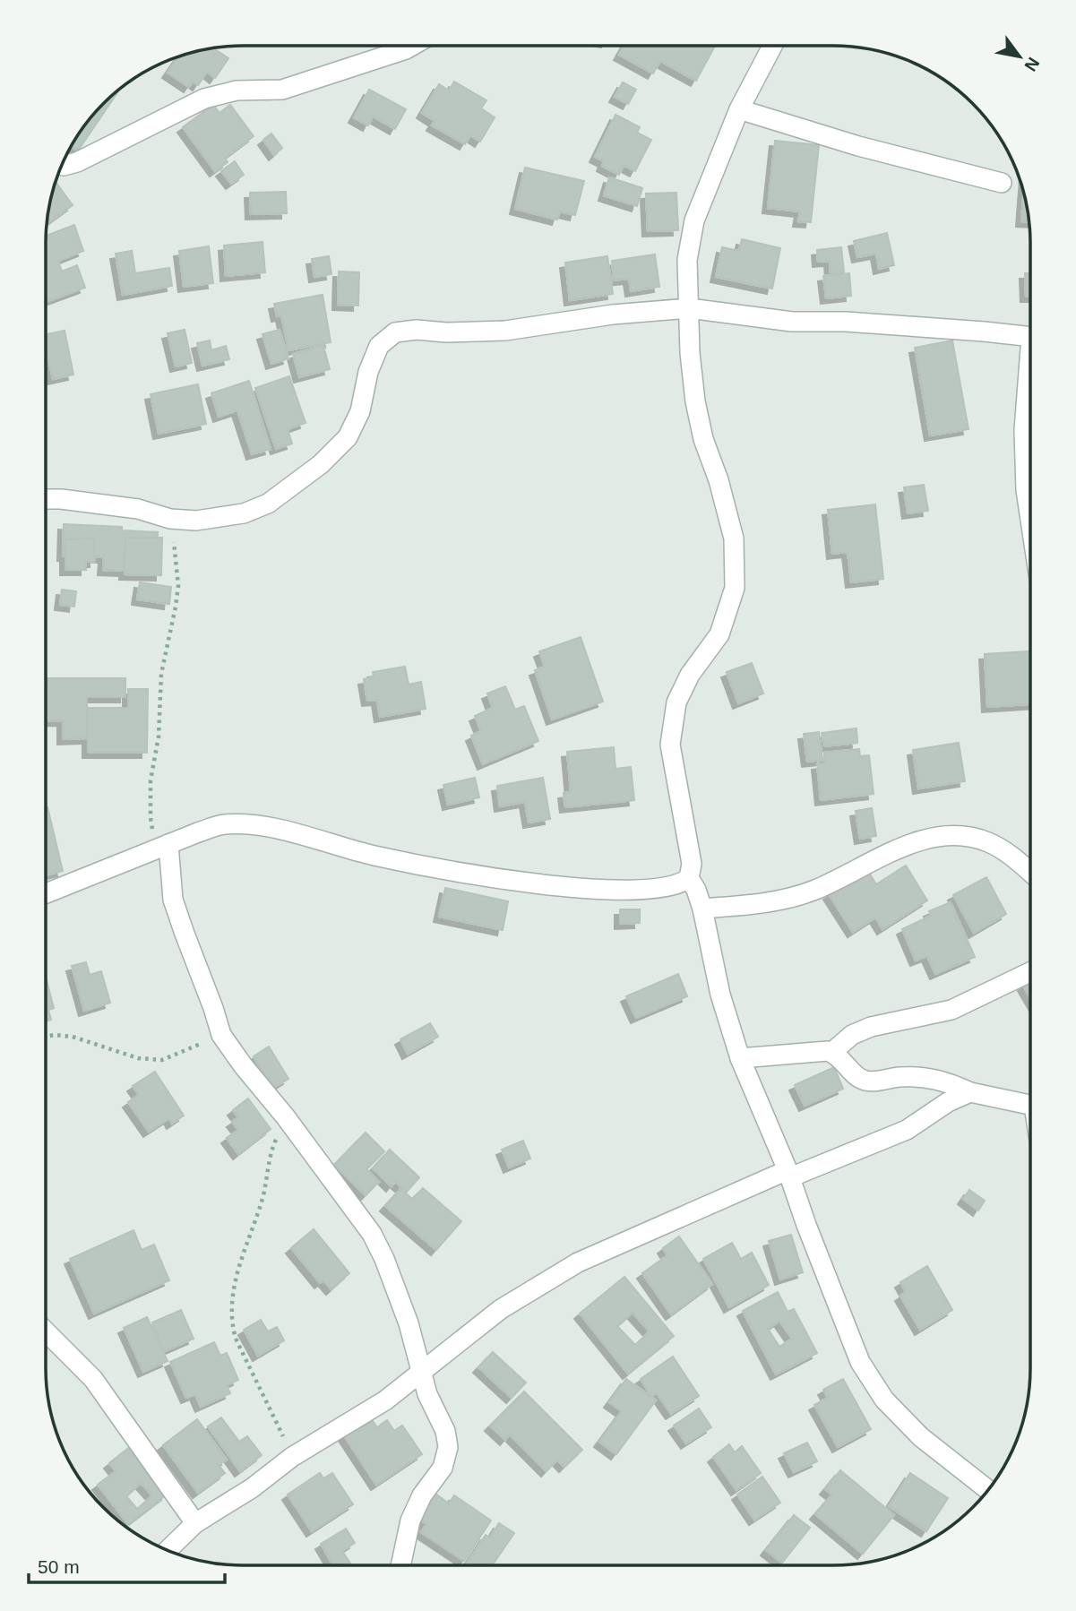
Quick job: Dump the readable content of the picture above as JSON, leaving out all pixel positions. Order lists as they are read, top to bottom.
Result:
{
  "scale_bar": "50 m",
  "north": "bottom right"
}
